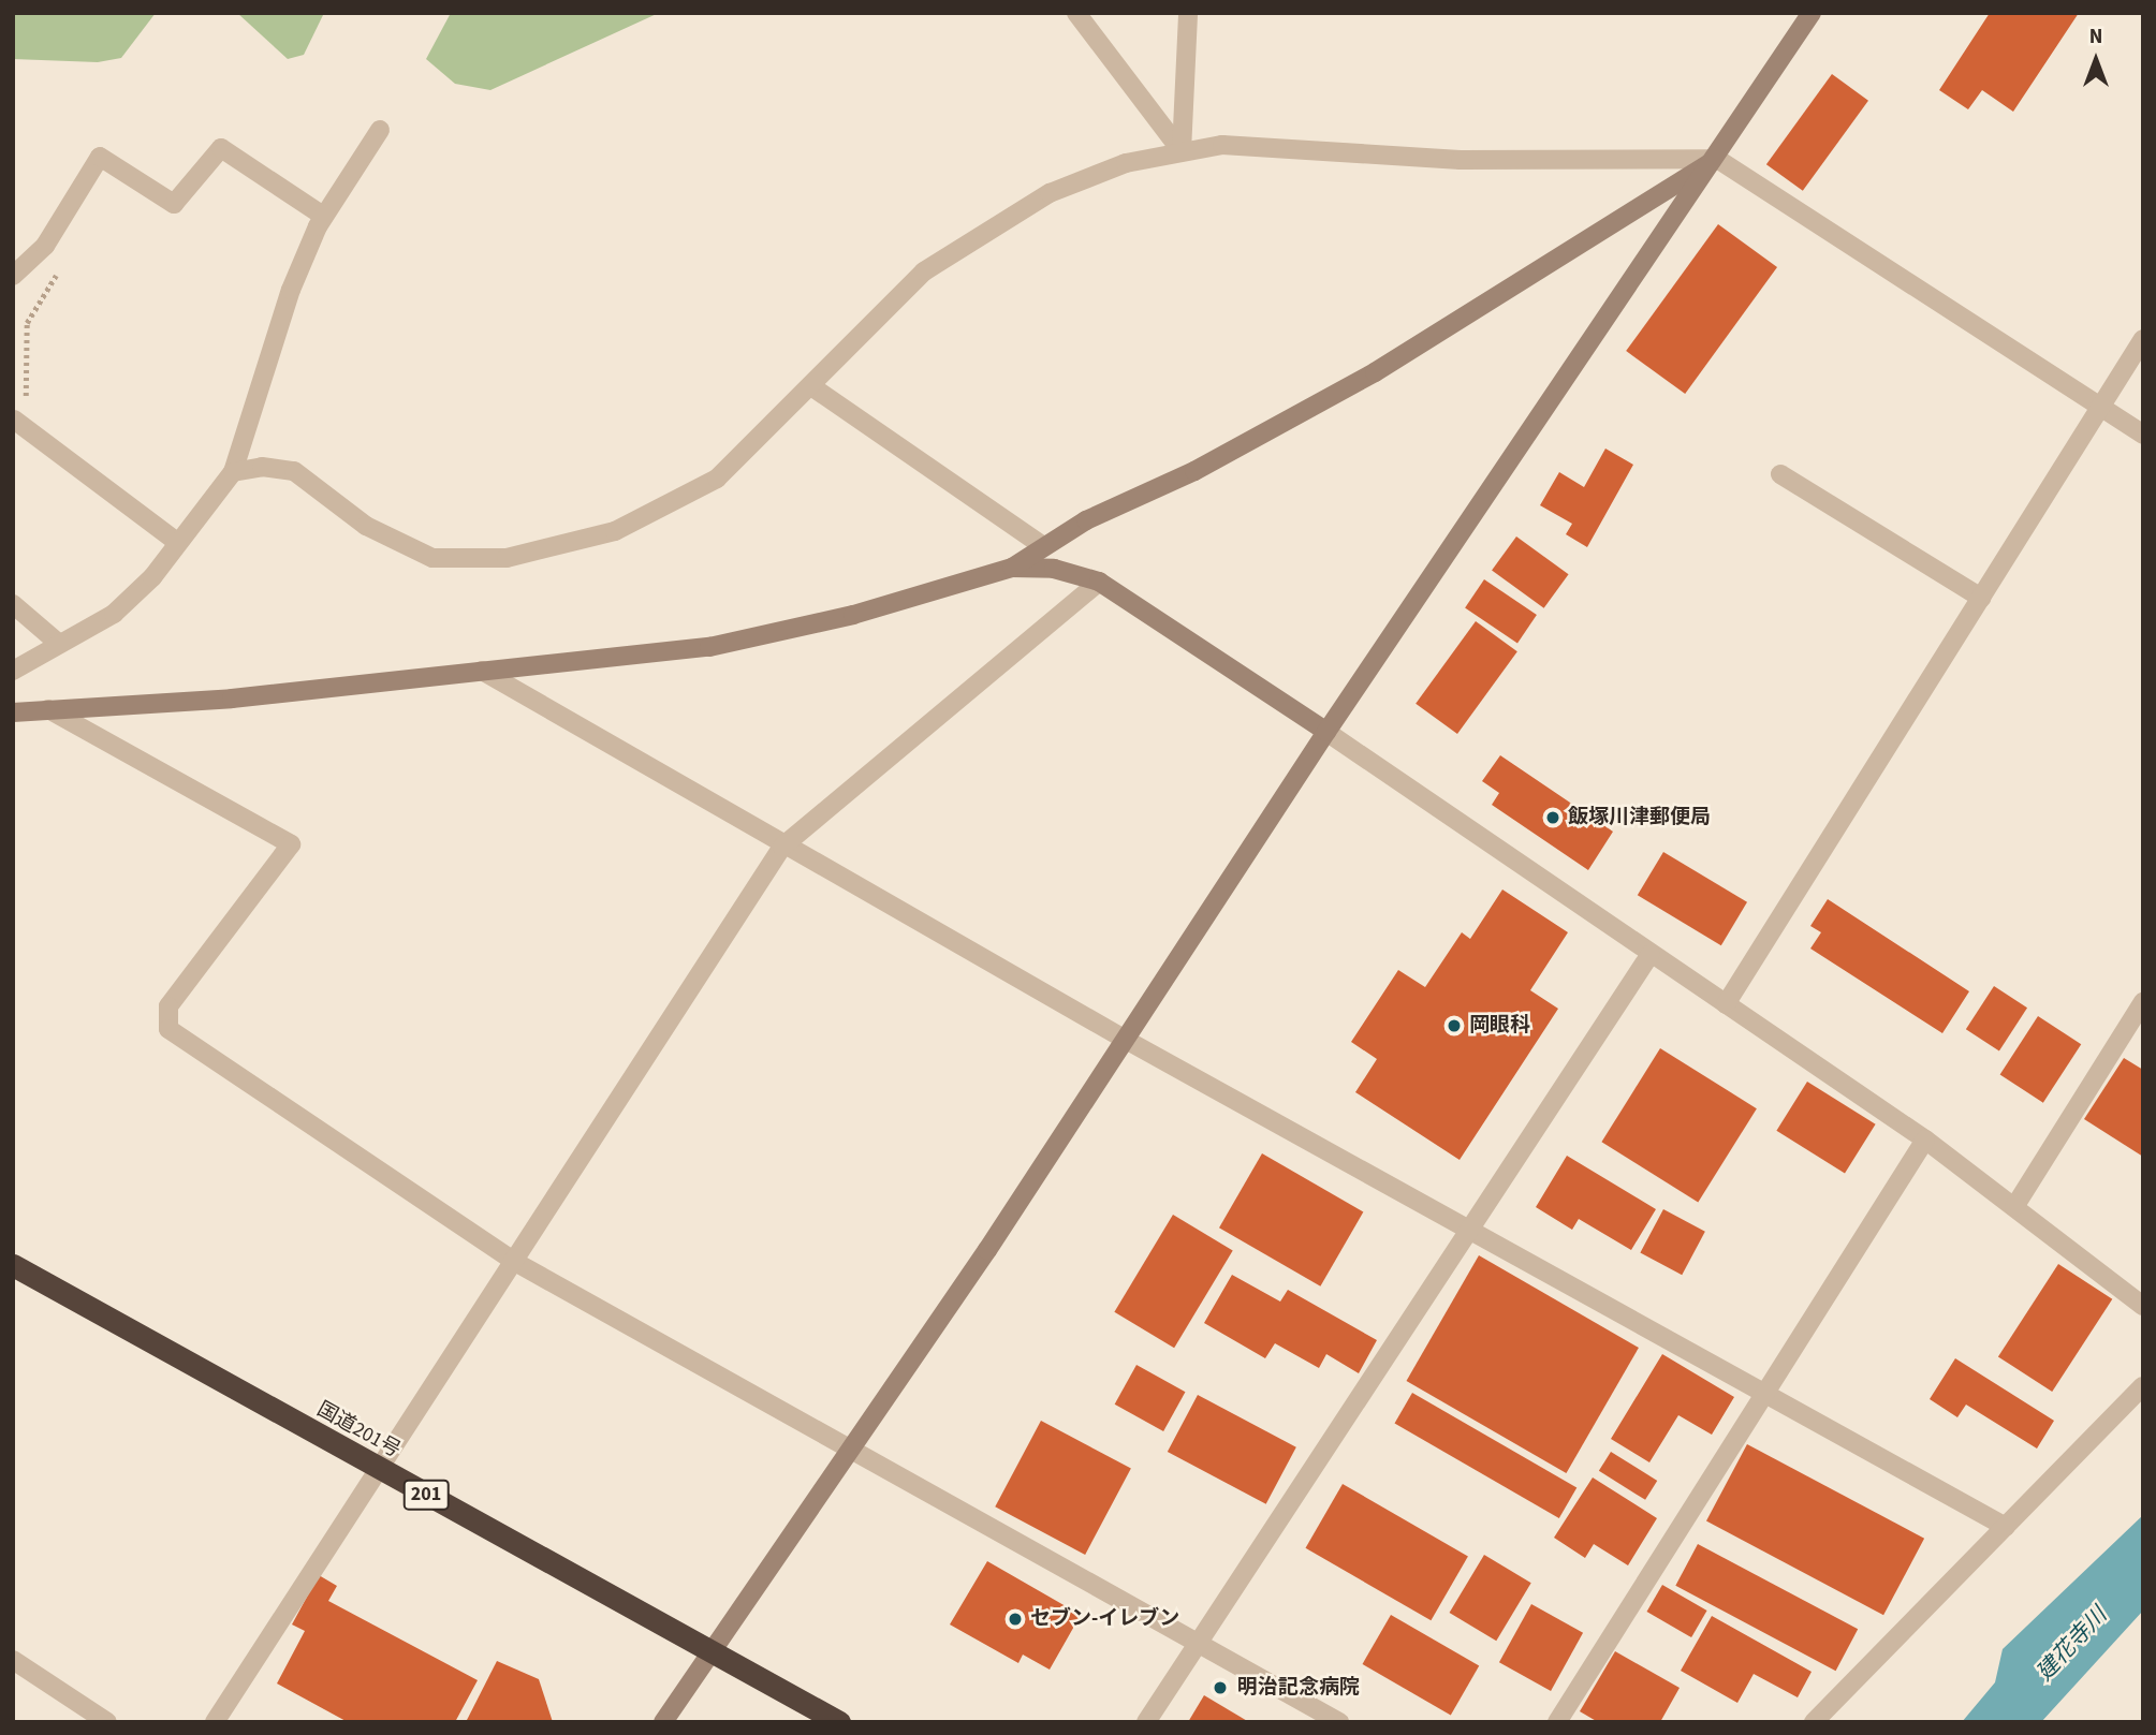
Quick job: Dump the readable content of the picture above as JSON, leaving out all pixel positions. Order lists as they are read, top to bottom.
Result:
{
  "streets": {
    "highway": ["国道201号", "201"]
  },
  "water": ["建花寺川"],
  "places": [
    "飯塚川津郵便局",
    "岡眼科",
    "セブン-イレブン",
    "明治記念病院"
  ],
  "north": "top"
}
